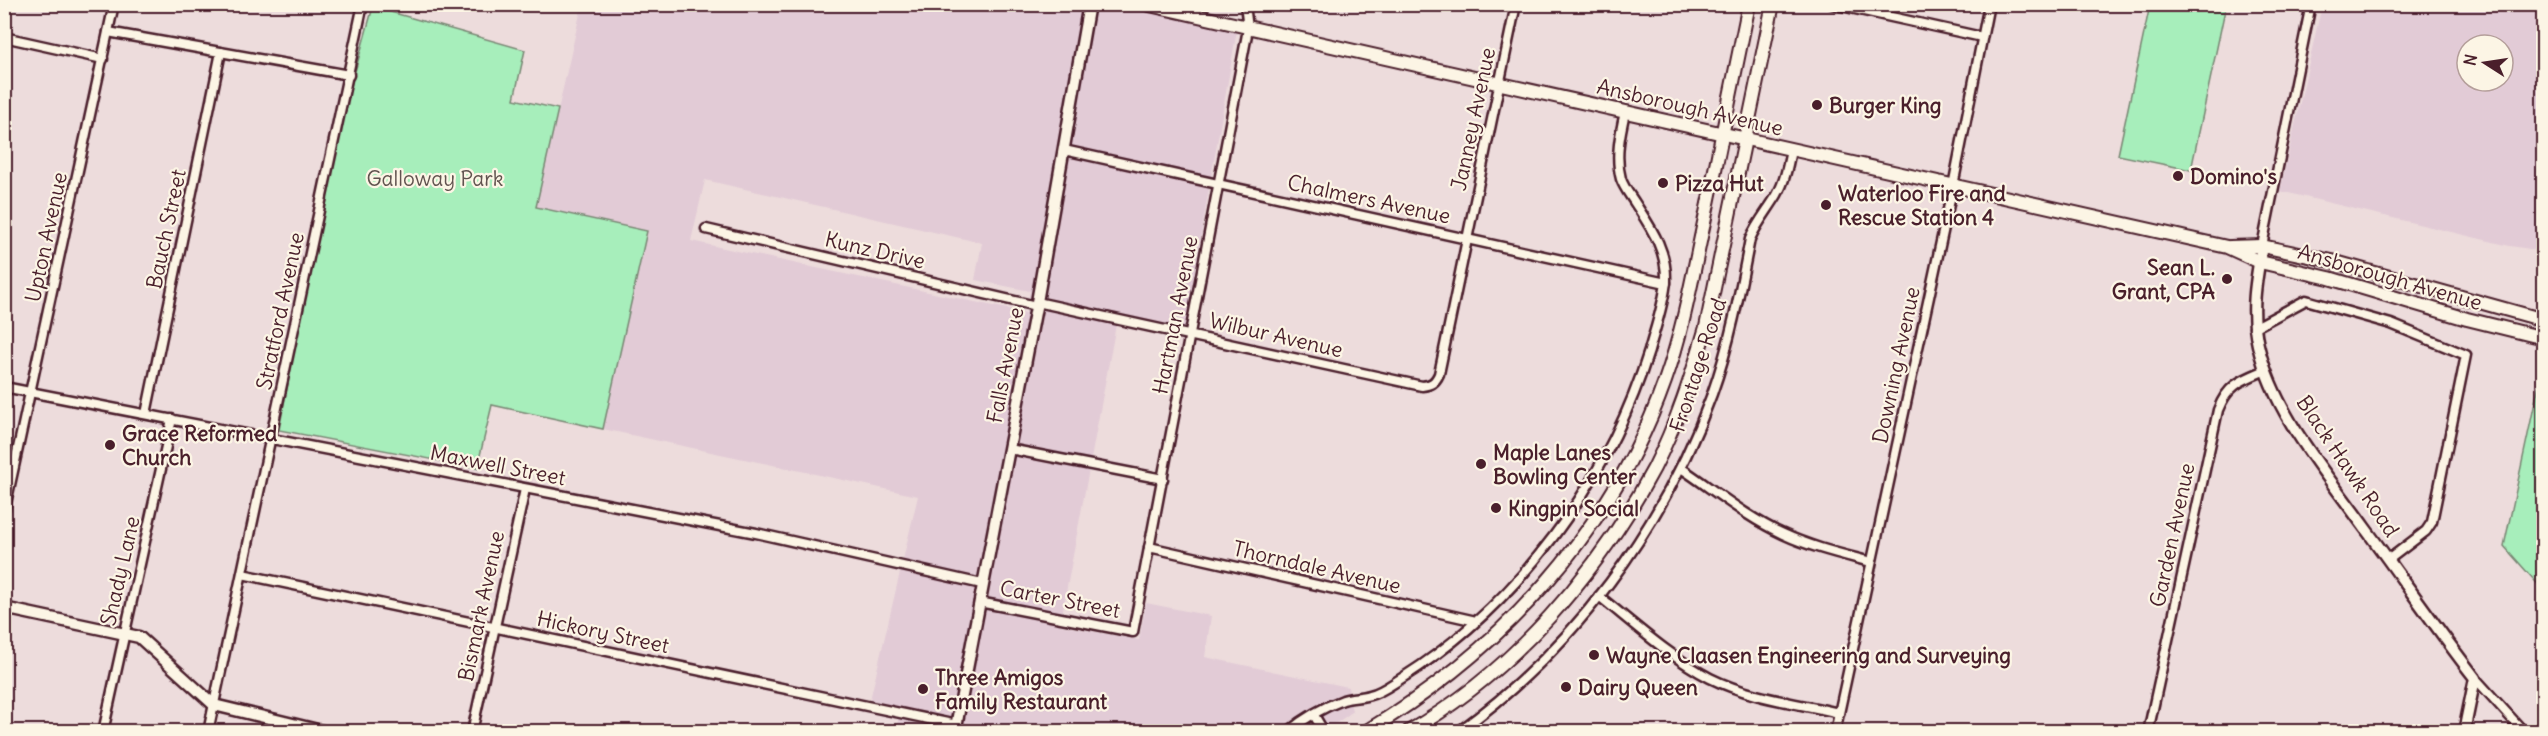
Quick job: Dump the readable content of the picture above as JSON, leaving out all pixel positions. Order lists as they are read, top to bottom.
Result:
{
  "streets": {
    "main road": ["Ansborough Avenue"],
    "street": [
      "Janney Avenue",
      "Chalmers Avenue",
      "Bauch Street",
      "Upton Avenue",
      "Kunz Drive",
      "Stratford Avenue",
      "Hartman Avenue",
      "Wilbur Avenue",
      "Falls Avenue",
      "Frontage Road",
      "Downing Avenue",
      "Maxwell Street",
      "Black Hawk Road",
      "Garden Avenue",
      "Thorndale Avenue",
      "Shady Lane",
      "Carter Street",
      "Bismark Avenue",
      "Hickory Street"
    ]
  },
  "crossings": [
    ["Ansborough Avenue", "Janney Avenue"],
    ["Ansborough Avenue", "Hartman Avenue"],
    ["Ansborough Avenue", "Frontage Road"],
    ["Ansborough Avenue", "Downing Avenue"],
    ["Ansborough Avenue", "Black Hawk Road"],
    ["Janney Avenue", "Chalmers Avenue"],
    ["Janney Avenue", "Wilbur Avenue"],
    ["Chalmers Avenue", "Hartman Avenue"],
    ["Chalmers Avenue", "Falls Avenue"],
    ["Bauch Street", "Maxwell Street"],
    ["Upton Avenue", "Maxwell Street"],
    ["Kunz Drive", "Wilbur Avenue"],
    ["Kunz Drive", "Falls Avenue"],
    ["Stratford Avenue", "Maxwell Street"],
    ["Stratford Avenue", "Hickory Street"],
    ["Hartman Avenue", "Wilbur Avenue"],
    ["Hartman Avenue", "Thorndale Avenue"],
    ["Hartman Avenue", "Carter Street"],
    ["Wilbur Avenue", "Falls Avenue"],
    ["Falls Avenue", "Maxwell Street"],
    ["Falls Avenue", "Carter Street"],
    ["Falls Avenue", "Hickory Street"],
    ["Maxwell Street", "Shady Lane"],
    ["Maxwell Street", "Bismark Avenue"],
    ["Black Hawk Road", "Garden Avenue"],
    ["Bismark Avenue", "Hickory Street"]
  ],
  "parks": ["Galloway Park"],
  "places": [
    "Burger King",
    "Domino's",
    "Pizza Hut",
    "Waterloo Fire and Rescue Station 4",
    "Sean L. Grant, CPA",
    "Grace Reformed Church",
    "Maple Lanes Bowling Center",
    "Kingpin Social",
    "Wayne Claasen Engineering and Surveying",
    "Dairy Queen",
    "Three Amigos Family Restaurant"
  ],
  "north": "left"
}
